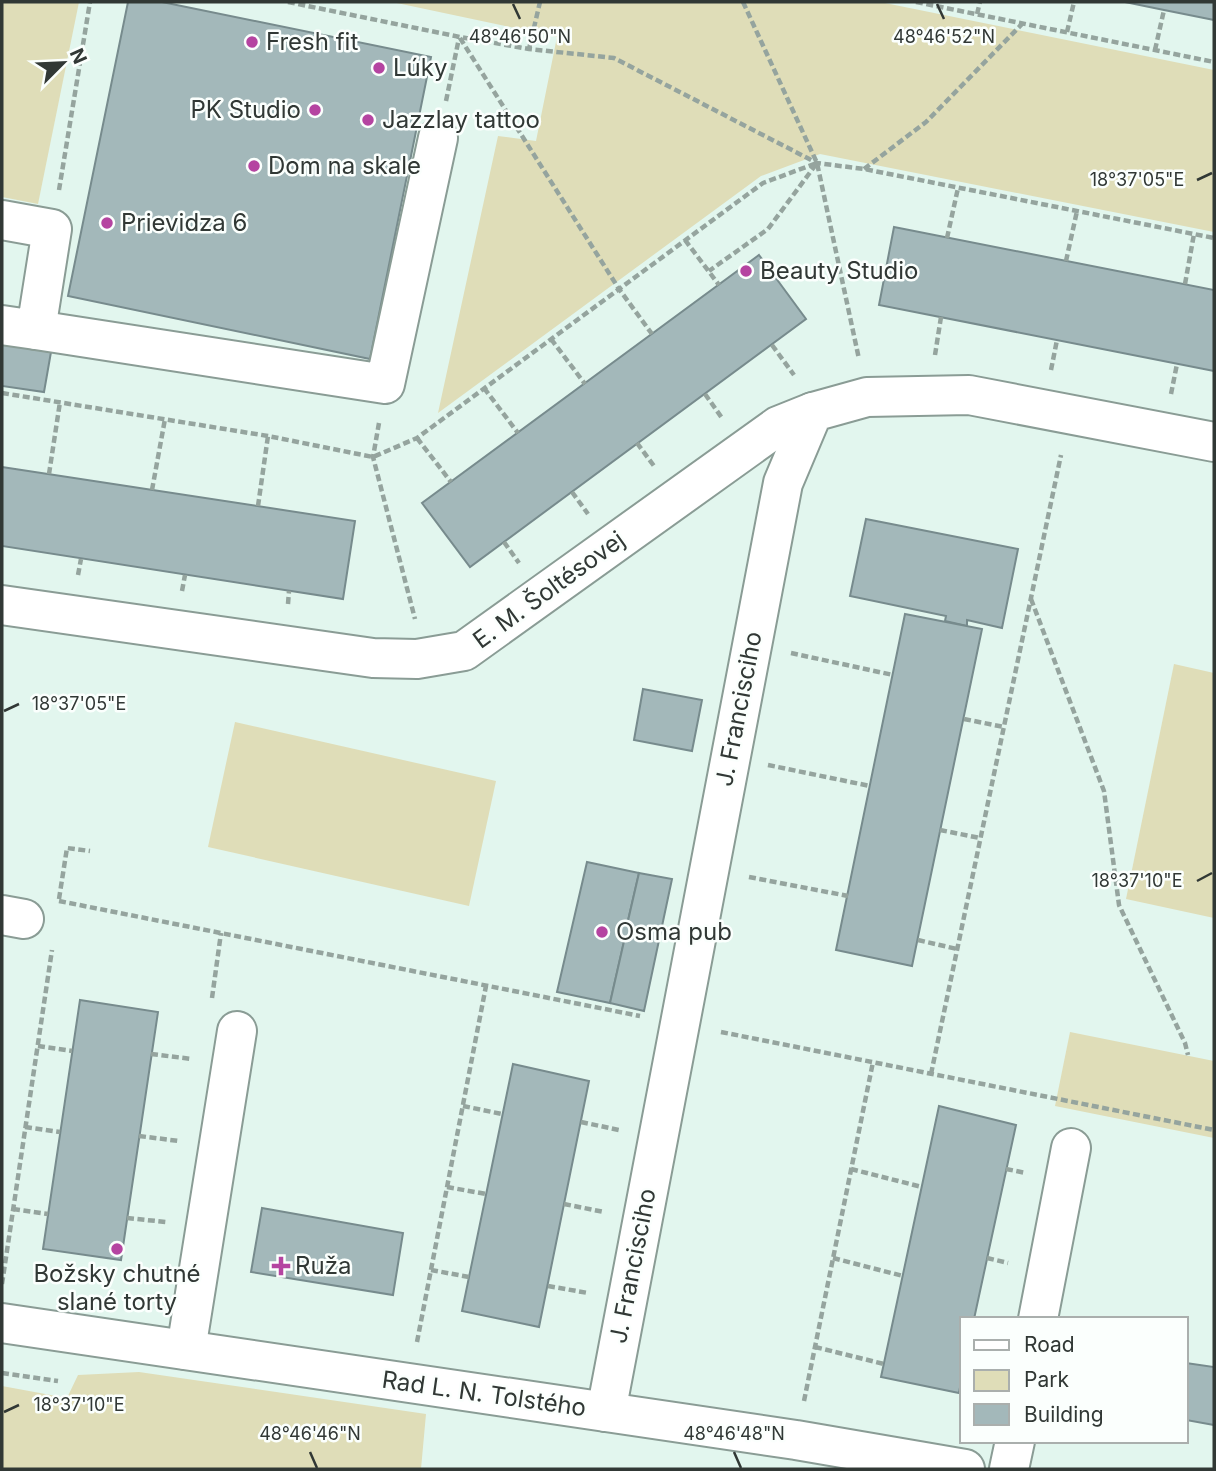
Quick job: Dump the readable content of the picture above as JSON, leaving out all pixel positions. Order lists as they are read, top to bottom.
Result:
{
  "streets": {
    "street": ["E. M. Šoltésovej", "J. Francisciho", "Rad L. N. Tolstého"]
  },
  "crossings": [
    ["E. M. Šoltésovej", "J. Francisciho"],
    ["J. Francisciho", "Rad L. N. Tolstého"]
  ],
  "places": {
    "other": [
      "Fresh fit",
      "Lúky",
      "PK Studio",
      "Jazzlay tattoo",
      "Dom na skale",
      "Prievidza 6",
      "Beauty Studio",
      "Osma pub",
      "Božsky chutné slané torty"
    ],
    "health": ["Ruža"]
  },
  "legend": ["Road", "Park", "Building"],
  "north": "top right",
  "coordinates": [
    "48°46'50\"N",
    "48°46'52\"N",
    "18°37'05\"E",
    "18°37'10\"E",
    "48°46'46\"N",
    "48°46'48\"N"
  ]
}
